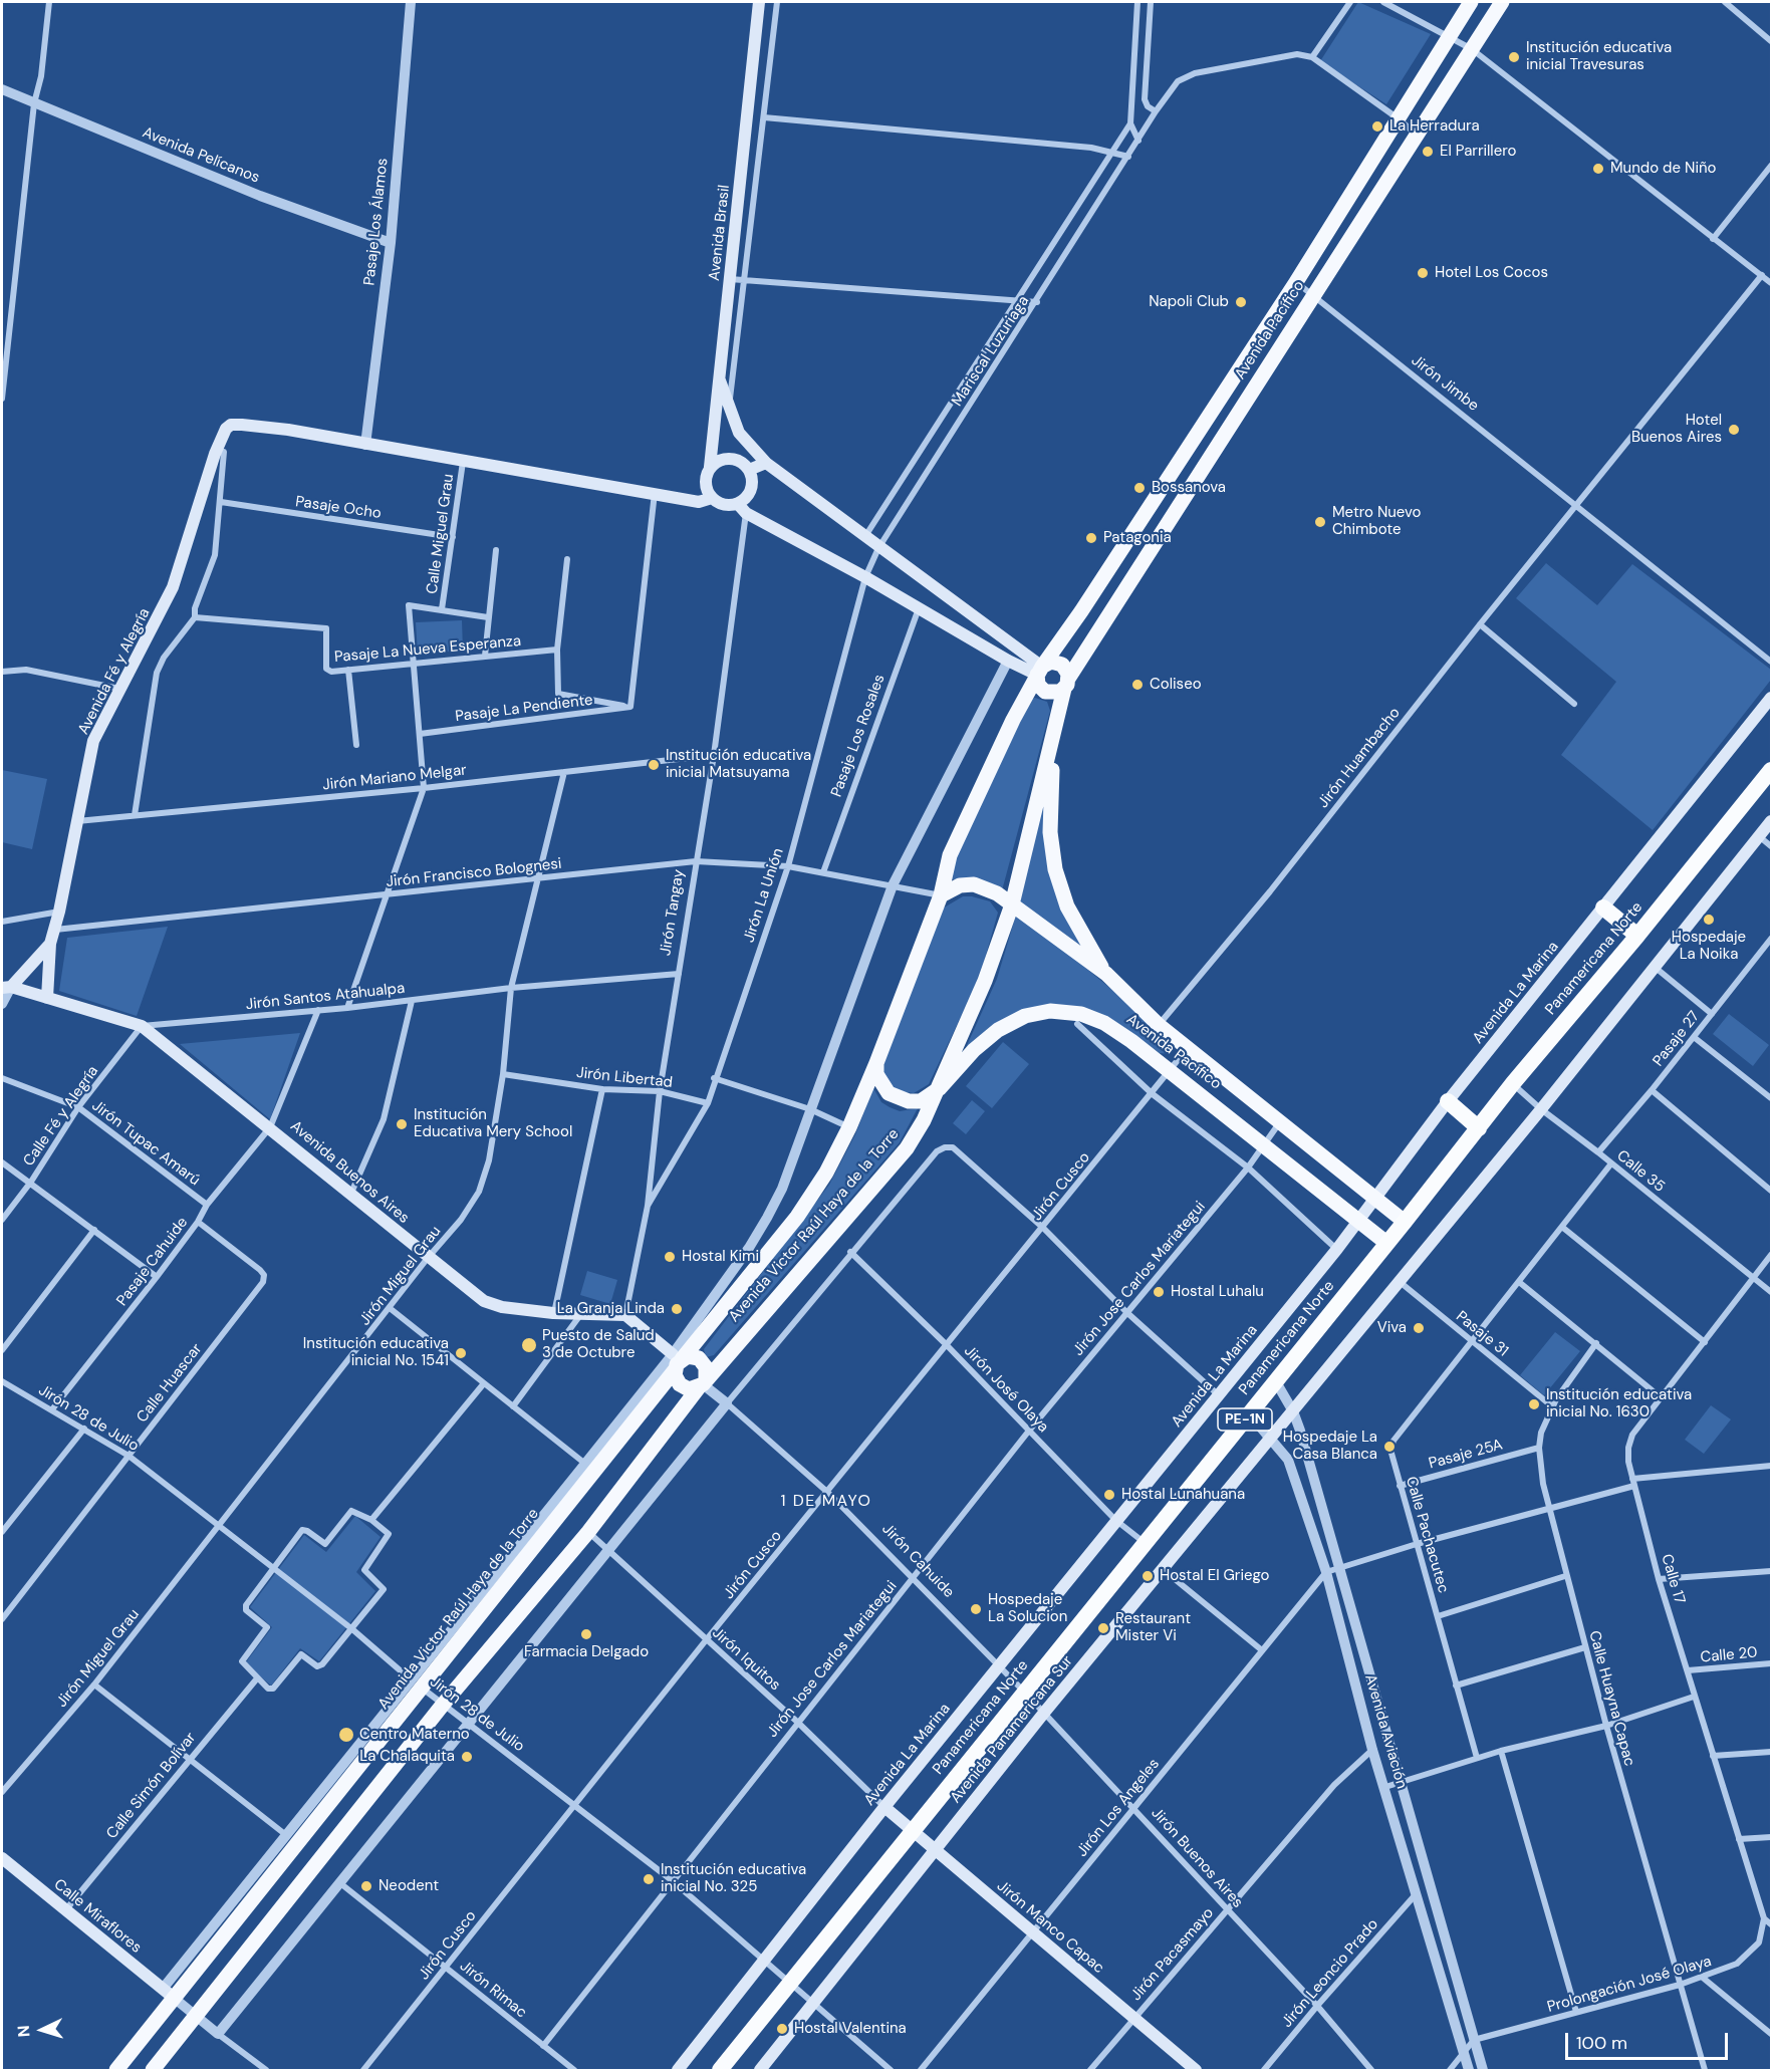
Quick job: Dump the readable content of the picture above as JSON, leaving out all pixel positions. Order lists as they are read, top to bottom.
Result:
{
  "streets": {
    "highway": ["Panamericana Norte", "PE-1N"],
    "main road": [
      "Avenida Brasil",
      "Avenida Pacífico",
      "Avenida Fé y Alegría",
      "Avenida La Marina",
      "Avenida Buenos Aires",
      "Avenida Victor Raúl Haya de la Torre",
      "Avenida Panamericana Sur",
      "Calle Miraflores",
      "Jirón Manco Capac"
    ],
    "street": [
      "Avenida Pelícanos",
      "Pasaje Los Álamos",
      "Mariscal Luzuriaga",
      "Jirón Jimbe",
      "Pasaje Ocho",
      "Calle Miguel Grau",
      "Pasaje La Nueva Esperanza",
      "Pasaje La Pendiente",
      "Pasaje Los Rosales",
      "Jirón Huambacho",
      "Jirón Mariano Melgar",
      "Jirón Francisco Bolognesi",
      "Jirón La Unión",
      "Jirón Tangay",
      "Jirón Santos Atahualpa",
      "Pasaje 27",
      "Jirón Libertad",
      "Calle Fé y Alegría",
      "Jirón Tupac Amarú",
      "Calle 35",
      "Jirón Cusco",
      "Pasaje Cahuide",
      "Jirón Miguel Grau",
      "Jirón Jose Carlos Mariategui",
      "Pasaje 31",
      "Calle Huascar",
      "Jirón José Olaya",
      "Jirón 28 de Julio",
      "Pasaje 25A",
      "Calle Pachacutec",
      "Jirón Cahuide",
      "Calle 17",
      "Calle 20",
      "Jirón Iquitos",
      "Calle Huayna Capac",
      "Avenida Aviación",
      "Calle Simón Bolívar",
      "Jirón Los Angeles",
      "Jirón Buenos Aires",
      "Jirón Pacasmayo",
      "Jirón Leoncio Prado",
      "Prolongación José Olaya",
      "Jirón Rimac"
    ]
  },
  "crossings": [
    ["Avenida Pelícanos", "Pasaje Los Álamos"],
    ["Pasaje Los Álamos", "Avenida Fé y Alegría"],
    ["Avenida Brasil", "Jirón Tangay"],
    ["Avenida Pacífico", "Jirón Jimbe"],
    ["Avenida Pacífico", "Jirón Huambacho"],
    ["Avenida Pacífico", "Jirón Francisco Bolognesi"],
    ["Avenida Pacífico", "Panamericana Norte"],
    ["Avenida Pacífico", "Avenida La Marina"],
    ["Avenida Pacífico", "Jirón Cusco"],
    ["Avenida Pacífico", "Avenida Victor Raúl Haya de la Torre"],
    ["Avenida Pacífico", "Jirón Jose Carlos Mariategui"],
    ["Mariscal Luzuriaga", "Jirón La Unión"],
    ["Jirón Jimbe", "Jirón Huambacho"],
    ["Pasaje Ocho", "Calle Miguel Grau"],
    ["Avenida Fé y Alegría", "Jirón Mariano Melgar"],
    ["Avenida Fé y Alegría", "Jirón Francisco Bolognesi"],
    ["Avenida Fé y Alegría", "Avenida Buenos Aires"],
    ["Pasaje Los Rosales", "Jirón Francisco Bolognesi"],
    ["Jirón Mariano Melgar", "Jirón Tangay"],
    ["Jirón Mariano Melgar", "Jirón Miguel Grau"],
    ["Jirón Francisco Bolognesi", "Jirón La Unión"],
    ["Jirón Francisco Bolognesi", "Jirón Tangay"],
    ["Jirón Francisco Bolognesi", "Jirón Miguel Grau"],
    ["Jirón La Unión", "Jirón Tangay"],
    ["Jirón La Unión", "Jirón Libertad"],
    ["Jirón Tangay", "Jirón Santos Atahualpa"],
    ["Jirón Tangay", "Jirón Libertad"],
    ["Jirón Tangay", "Avenida Buenos Aires"],
    ["Panamericana Norte", "Calle 35"],
    ["Panamericana Norte", "Jirón José Olaya"],
    ["Panamericana Norte", "Jirón 28 de Julio"],
    ["Panamericana Norte", "Avenida Aviación"],
    ["Panamericana Norte", "Jirón Buenos Aires"],
    ["Panamericana Norte", "Jirón Manco Capac"],
    ["Avenida La Marina", "Jirón José Olaya"],
    ["Avenida La Marina", "Jirón 28 de Julio"],
    ["Avenida La Marina", "Jirón Cahuide"],
    ["Avenida La Marina", "Jirón Iquitos"],
    ["Avenida La Marina", "Jirón Buenos Aires"],
    ["Avenida La Marina", "Jirón Manco Capac"],
    ["Jirón Santos Atahualpa", "Calle Fé y Alegría"],
    ["Jirón Santos Atahualpa", "Avenida Buenos Aires"],
    ["Jirón Santos Atahualpa", "Pasaje Cahuide"],
    ["Jirón Santos Atahualpa", "Jirón Miguel Grau"],
    ["Pasaje 27", "Calle 35"],
    ["Jirón Libertad", "Jirón Miguel Grau"],
    ["Calle Fé y Alegría", "Jirón Tupac Amarú"],
    ["Calle Fé y Alegría", "Avenida Buenos Aires"],
    ["Jirón Tupac Amarú", "Pasaje Cahuide"],
    ["Calle 35", "Calle Pachacutec"],
    ["Calle 35", "Calle 17"],
    ["Calle 35", "Avenida Panamericana Sur"],
    ["Avenida Buenos Aires", "Pasaje Cahuide"],
    ["Avenida Buenos Aires", "Jirón Miguel Grau"],
    ["Jirón Cusco", "Jirón José Olaya"],
    ["Jirón Cusco", "Jirón 28 de Julio"],
    ["Jirón Cusco", "Jirón Cahuide"],
    ["Jirón Cusco", "Jirón Iquitos"],
    ["Jirón Cusco", "Jirón Rimac"],
    ["Avenida Victor Raúl Haya de la Torre", "Jirón 28 de Julio"],
    ["Avenida Victor Raúl Haya de la Torre", "Jirón Cahuide"],
    ["Avenida Victor Raúl Haya de la Torre", "Jirón Iquitos"],
    ["Avenida Victor Raúl Haya de la Torre", "Calle Miraflores"],
    ["Pasaje Cahuide", "Calle Huascar"],
    ["Pasaje Cahuide", "Jirón 28 de Julio"],
    ["Jirón Miguel Grau", "Jirón 28 de Julio"],
    ["Jirón Jose Carlos Mariategui", "Jirón José Olaya"],
    ["Jirón Jose Carlos Mariategui", "Jirón 28 de Julio"],
    ["Jirón Jose Carlos Mariategui", "Jirón Cahuide"],
    ["Jirón Jose Carlos Mariategui", "Jirón Iquitos"],
    ["Jirón Jose Carlos Mariategui", "Jirón Rimac"],
    ["Pasaje 31", "Calle Pachacutec"],
    ["Pasaje 31", "Calle Huayna Capac"],
    ["Pasaje 31", "Avenida Panamericana Sur"],
    ["Calle Huascar", "Jirón 28 de Julio"],
    ["Jirón 28 de Julio", "Avenida Panamericana Sur"],
    ["Pasaje 25A", "Calle Pachacutec"],
    ["Pasaje 25A", "Calle Huayna Capac"],
    ["Calle Pachacutec", "Jirón Los Angeles"],
    ["Jirón Cahuide", "Jirón Buenos Aires"],
    ["Calle 17", "Calle 20"],
    ["Calle 17", "Jirón Los Angeles"],
    ["Calle 17", "Prolongación José Olaya"],
    ["Jirón Iquitos", "Jirón Manco Capac"],
    ["Calle Huayna Capac", "Jirón Los Angeles"],
    ["Calle Huayna Capac", "Prolongación José Olaya"],
    ["Avenida Panamericana Sur", "Avenida Aviación"],
    ["Avenida Panamericana Sur", "Jirón Buenos Aires"],
    ["Avenida Panamericana Sur", "Jirón Manco Capac"],
    ["Avenida Aviación", "Jirón Los Angeles"],
    ["Avenida Aviación", "Jirón Pacasmayo"],
    ["Avenida Aviación", "Jirón Leoncio Prado"],
    ["Avenida Aviación", "Prolongación José Olaya"],
    ["Calle Simón Bolívar", "Calle Miraflores"],
    ["Jirón Los Angeles", "Jirón Buenos Aires"],
    ["Jirón Los Angeles", "Jirón Manco Capac"],
    ["Jirón Buenos Aires", "Jirón Pacasmayo"],
    ["Jirón Buenos Aires", "Jirón Leoncio Prado"],
    ["Jirón Manco Capac", "Jirón Pacasmayo"]
  ],
  "districts": ["1 DE MAYO"],
  "places": [
    "Institución educativa inicial Travesuras",
    "La Herradura",
    "El Parrillero",
    "Mundo de Niño",
    "Hotel Los Cocos",
    "Napoli Club",
    "Hotel Buenos Aires",
    "Bossanova",
    "Metro Nuevo Chimbote",
    "Patagonia",
    "Coliseo",
    "Institución educativa inicial Matsuyama",
    "Hospedaje La Noika",
    "Institución Educativa Mery School",
    "Hostal Kimi",
    "Hostal Luhalu",
    "La Granja Linda",
    "Viva",
    "Puesto de Salud 3 de Octubre",
    "Institución educativa inicial No. 1541",
    "Institución educativa inicial No. 1630",
    "Hospedaje La Casa Blanca",
    "Hostal Lunahuana",
    "Hostal El Griego",
    "Hospedaje La Solucion",
    "Restaurant Mister Vi",
    "Farmacia Delgado",
    "Centro Materno",
    "La Chalaquita",
    "Institución educativa inicial No. 325",
    "Neodent",
    "Hostal Valentina"
  ],
  "scale_bar": "100 m",
  "north": "left"
}
